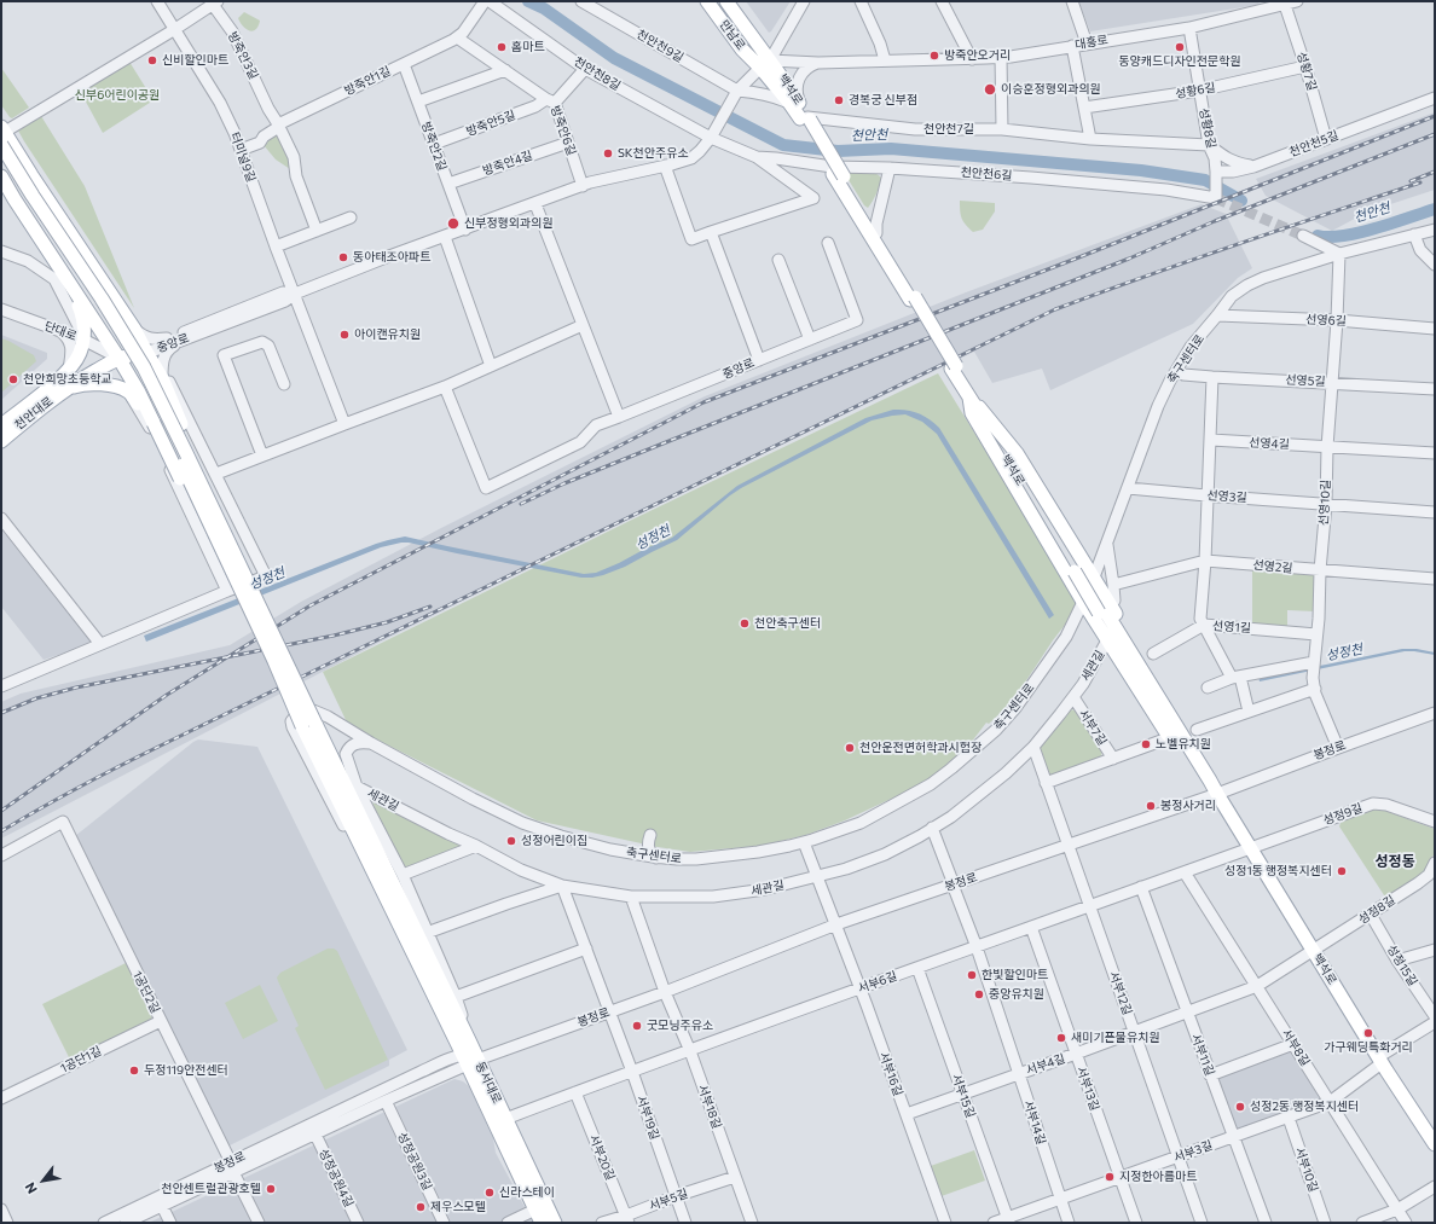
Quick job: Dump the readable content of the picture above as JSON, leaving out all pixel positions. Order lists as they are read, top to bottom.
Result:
{
  "streets": {
    "main road": [
      "만남로",
      "백석로",
      "천안대로",
      "동서대로"
    ],
    "street": [
      "대흥로",
      "천안천9길",
      "방죽안3길",
      "성황7길",
      "천안천8길",
      "방죽안1길",
      "성황6길",
      "방죽안5길",
      "성황8길",
      "천안천7길",
      "방죽안6길",
      "천안천5길",
      "방죽안2길",
      "터미널9길",
      "방죽안4길",
      "천안천6길",
      "선영6길",
      "단대로",
      "중앙로",
      "축구센터로",
      "선영5길",
      "선영4길",
      "선영3길",
      "선영10길",
      "선영2길",
      "선영1길",
      "세관길",
      "서부7길",
      "봉정로",
      "성정9길",
      "성정8길",
      "성정15길",
      "서부6길",
      "1공단2길",
      "서부12길",
      "서부8길",
      "서부11길",
      "1공단1길",
      "서부4길",
      "서부16길",
      "서부13길",
      "서부15길",
      "서부18길",
      "서부19길",
      "서부14길",
      "서부3길",
      "서부20길",
      "성정공원3길",
      "서부10길",
      "성정공원4길",
      "서부5길"
    ]
  },
  "crossings": [
    ["만남로", "대흥로"],
    ["만남로", "백석로"],
    ["대흥로", "성황7길"],
    ["대흥로", "백석로"],
    ["대흥로", "성황8길"],
    ["천안천9길", "천안천7길"],
    ["천안천9길", "중앙로"],
    ["방죽안3길", "방죽안1길"],
    ["방죽안3길", "터미널9길"],
    ["성황7길", "성황6길"],
    ["성황7길", "천안천5길"],
    ["천안천8길", "방죽안5길"],
    ["천안천8길", "천안천6길"],
    ["천안천8길", "중앙로"],
    ["방죽안1길", "방죽안6길"],
    ["방죽안1길", "방죽안2길"],
    ["방죽안1길", "터미널9길"],
    ["백석로", "천안천7길"],
    ["백석로", "서부7길"],
    ["백석로", "봉정로"],
    ["백석로", "성정9길"],
    ["백석로", "성정8길"],
    ["백석로", "서부6길"],
    ["백석로", "서부4길"],
    ["백석로", "서부3길"],
    ["성황6길", "성황8길"],
    ["방죽안5길", "방죽안6길"],
    ["방죽안5길", "방죽안2길"],
    ["성황8길", "천안천7길"],
    ["성황8길", "천안천5길"],
    ["성황8길", "천안천6길"],
    ["천안천7길", "중앙로"],
    ["방죽안6길", "방죽안4길"],
    ["방죽안6길", "중앙로"],
    ["천안천5길", "천안천6길"],
    ["방죽안2길", "방죽안4길"],
    ["방죽안2길", "중앙로"],
    ["터미널9길", "중앙로"],
    ["천안천6길", "중앙로"],
    ["선영6길", "축구센터로"],
    ["선영6길", "선영10길"],
    ["단대로", "천안대로"],
    ["중앙로", "천안대로"],
    ["축구센터로", "선영5길"],
    ["축구센터로", "선영3길"],
    ["축구센터로", "선영10길"],
    ["축구센터로", "봉정로"],
    ["축구센터로", "서부16길"],
    ["축구센터로", "동서대로"],
    ["선영5길", "선영10길"],
    ["선영4길", "선영10길"],
    ["선영3길", "선영10길"],
    ["선영10길", "선영2길"],
    ["선영10길", "선영1길"],
    ["선영10길", "봉정로"],
    ["세관길", "서부7길"],
    ["세관길", "서부12길"],
    ["세관길", "서부16길"],
    ["세관길", "서부18길"],
    ["세관길", "서부19길"],
    ["세관길", "서부14길"],
    ["서부7길", "서부12길"],
    ["봉정로", "1공단2길"],
    ["봉정로", "서부12길"],
    ["봉정로", "서부16길"],
    ["봉정로", "동서대로"],
    ["봉정로", "서부18길"],
    ["봉정로", "서부19길"],
    ["봉정로", "서부14길"],
    ["봉정로", "성정공원3길"],
    ["봉정로", "성정공원4길"],
    ["성정9길", "서부6길"],
    ["성정8길", "성정15길"],
    ["성정8길", "서부4길"],
    ["서부6길", "서부12길"],
    ["서부6길", "서부8길"],
    ["서부6길", "서부11길"],
    ["서부6길", "서부16길"],
    ["서부6길", "동서대로"],
    ["서부6길", "서부13길"],
    ["서부6길", "서부15길"],
    ["서부6길", "서부18길"],
    ["서부6길", "서부19길"],
    ["서부6길", "서부14길"],
    ["서부6길", "서부20길"],
    ["1공단2길", "1공단1길"],
    ["서부12길", "서부4길"],
    ["서부12길", "서부3길"],
    ["서부8길", "서부4길"],
    ["서부8길", "서부3길"],
    ["서부11길", "서부4길"],
    ["서부11길", "서부3길"],
    ["서부4길", "서부16길"],
    ["서부4길", "서부13길"],
    ["서부4길", "서부15길"],
    ["서부4길", "서부14길"],
    ["서부13길", "서부3길"],
    ["서부15길", "서부3길"],
    ["서부18길", "서부5길"],
    ["서부19길", "서부5길"],
    ["서부14길", "서부3길"],
    ["서부3길", "서부10길"],
    ["서부20길", "서부5길"]
  ],
  "districts": ["성정동"],
  "water": ["천안천", "성정천"],
  "parks": ["신부6어린이공원"],
  "places": [
    "홈마트",
    "동양캐드디자인전문학원",
    "방죽안오거리",
    "신비할인마트",
    "이승훈정형외과의원",
    "경복궁 신부점",
    "SK천안주유소",
    "신부정형외과의원",
    "동아태조아파트",
    "아이캔유치원",
    "천안희망초등학교",
    "천안축구센터",
    "노벨유치원",
    "천안운전면허학과시험장",
    "봉정사거리",
    "성정어린이집",
    "성정1동 행정복지센터",
    "한빛할인마트",
    "중앙유치원",
    "굿모닝주유소",
    "가구웨딩특화거리",
    "새미기픈물유치원",
    "두정119안전센터",
    "성정2동 행정복지센터",
    "지정한아름마트",
    "천안센트럴관광호텔",
    "신라스테이",
    "제우스모텔"
  ],
  "north": "bottom left"
}
